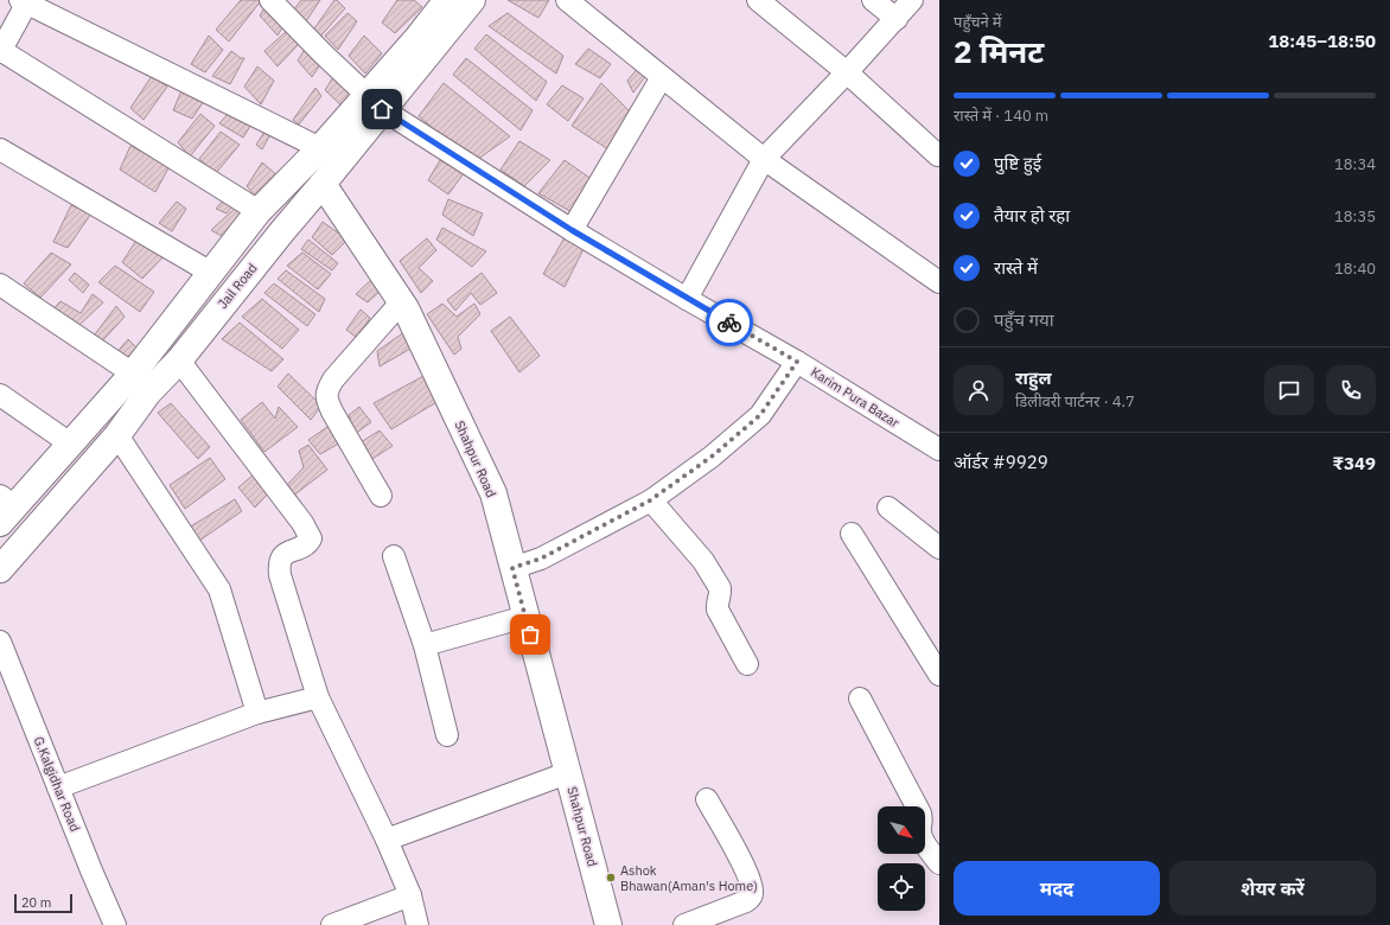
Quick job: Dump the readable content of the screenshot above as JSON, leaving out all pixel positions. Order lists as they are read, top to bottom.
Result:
{
  "streets": {
    "street": [
      "Jail Road",
      "Karim Pura Bazar",
      "Shahpur Road",
      "G.Kalgidhar Road"
    ]
  },
  "crossings": [
    ["Jail Road", "Karim Pura Bazar"],
    ["Jail Road", "Shahpur Road"]
  ],
  "places": ["Ashok Bhawan(Aman's Home)"],
  "scale_bar": "20 m",
  "north": "bottom right",
  "page": {
    "heading": ["2 मिनट", "पहुँचने में", "18:45–18:50"],
    "panel": [
      "राहुल",
      "डिलीवरी पार्टनर · 4.7",
      "ऑर्डर #9929",
      "₹349"
    ],
    "bar": "रास्ते में · 140 m",
    "list": [
      ["पुष्टि हुई", "18:34"],
      ["तैयार हो रहा", "18:35"],
      ["रास्ते में", "18:40"],
      "पहुँच गया"
    ],
    "buttons": ["मदद", "शेयर करें"],
    "scale": "20 m"
  }
}
